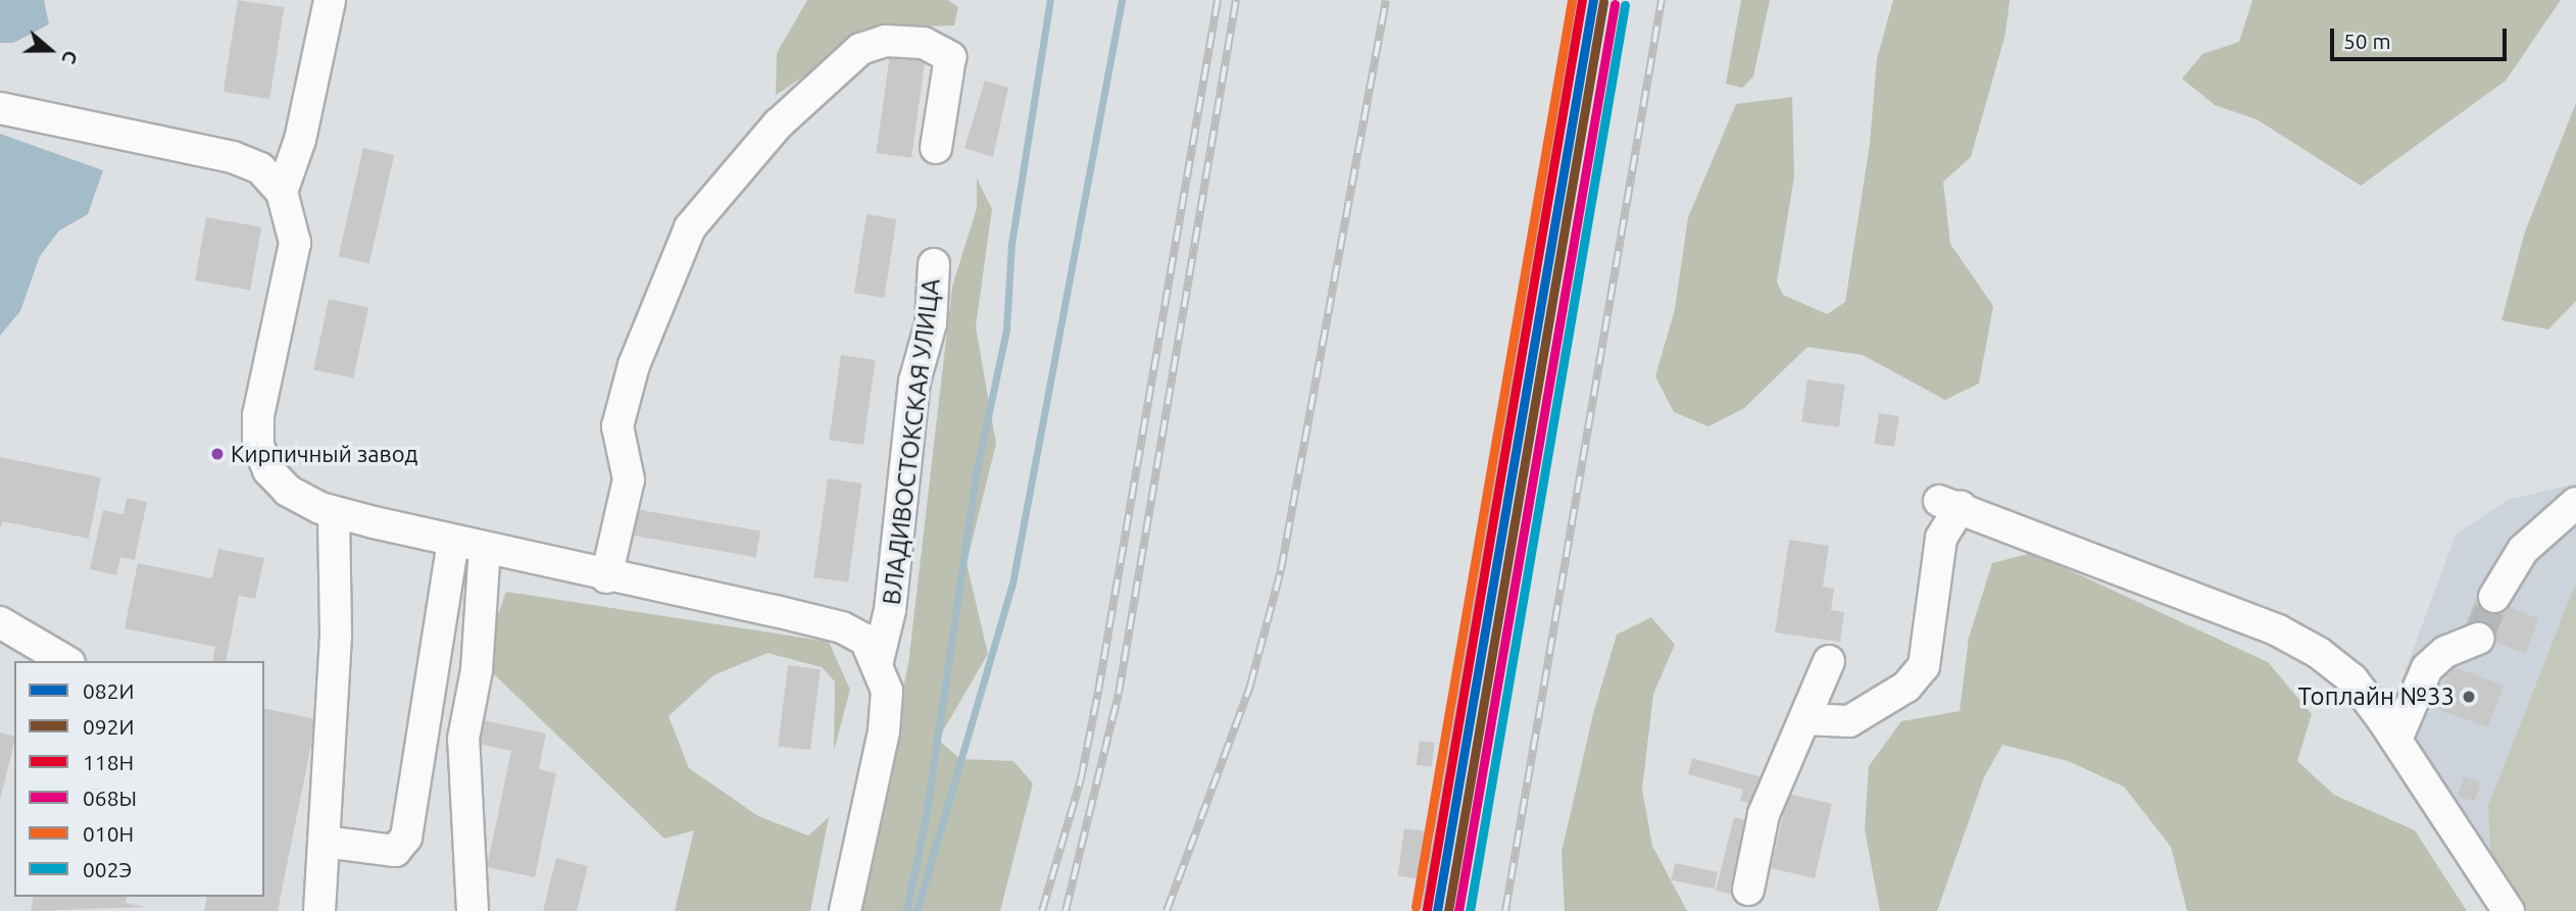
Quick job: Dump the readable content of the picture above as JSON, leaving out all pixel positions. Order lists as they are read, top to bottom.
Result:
{
  "streets": {
    "street": ["ВЛАДИВОСТОКСКАЯ УЛИЦА"]
  },
  "places": ["Кирпичный завод", "Топлайн №33"],
  "lines": [
    "transit line 082И",
    "transit line 118Н",
    "transit line 010Н",
    "transit line 092И",
    "transit line 068Ы",
    "transit line 002Э"
  ],
  "legend": [
    "082И",
    "092И",
    "118Н",
    "068Ы",
    "010Н",
    "002Э"
  ],
  "scale_bar": "50 m",
  "north": "right"
}
